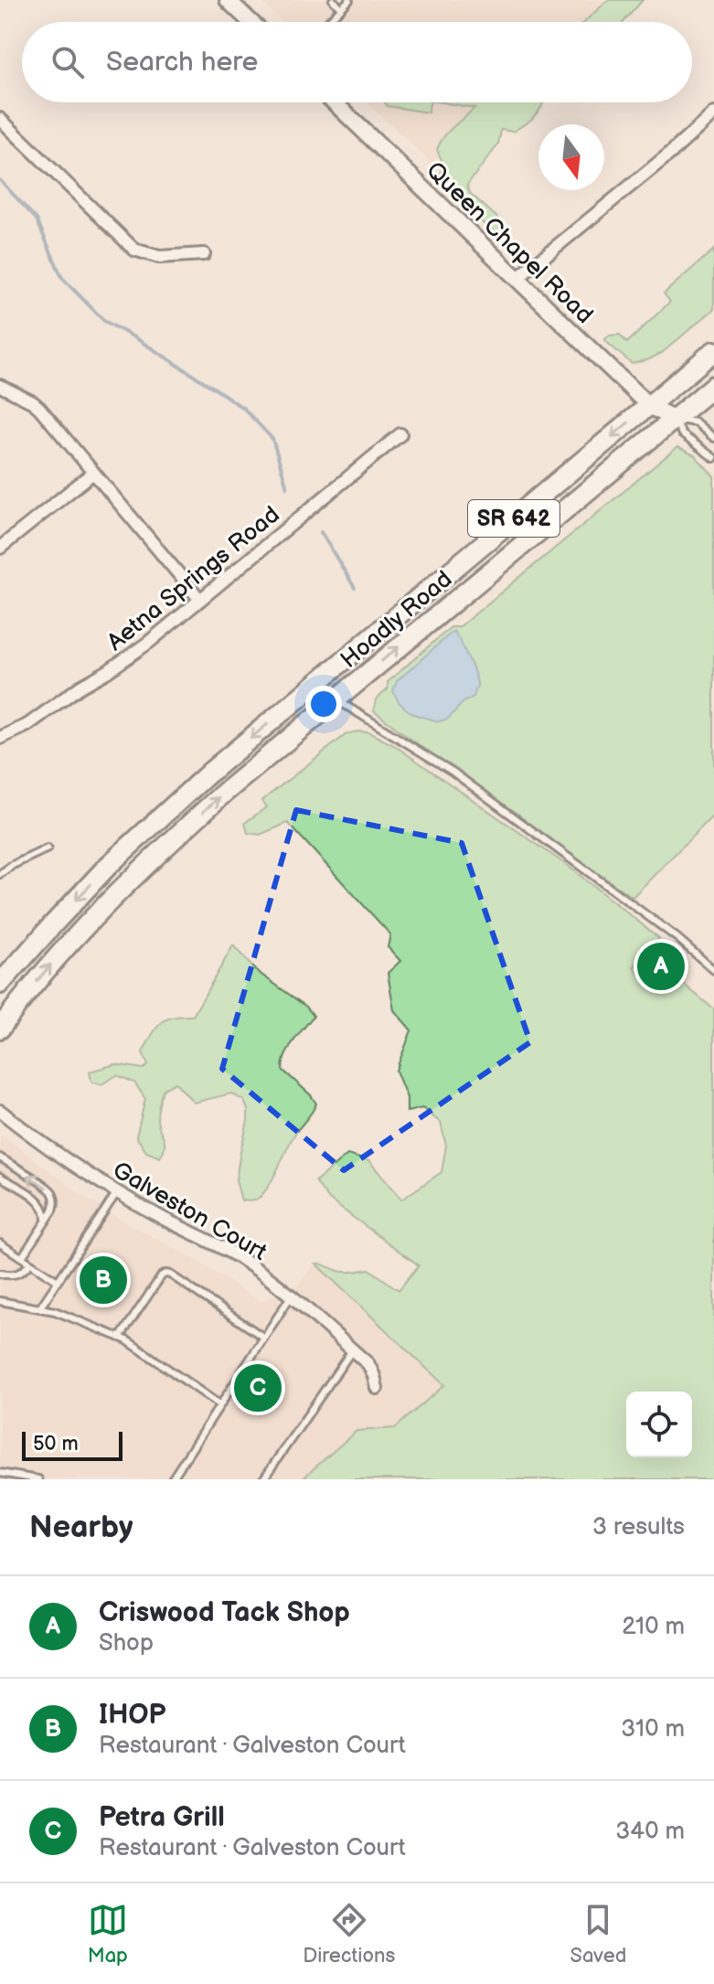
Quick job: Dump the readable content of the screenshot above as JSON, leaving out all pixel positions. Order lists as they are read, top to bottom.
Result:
{
  "streets": {
    "main road": ["SR 642", "Hoadly Road"],
    "street": ["Queen Chapel Road", "Aetna Springs Road", "Galveston Court"]
  },
  "crossings": [
    ["Queen Chapel Road", "Hoadly Road"]
  ],
  "scale_bar": "50 m",
  "north": "bottom",
  "page": {
    "search": "Search here",
    "pins": ["A", "B", "C"],
    "scale": "50 m",
    "heading": ["Nearby", "3 results"],
    "list": [
      {
        "mark": "A",
        "name": "Criswood Tack Shop",
        "note": "Shop",
        "value": "210 m"
      },
      {
        "mark": "B",
        "name": "IHOP",
        "note": "Restaurant · Galveston Court",
        "value": "310 m"
      },
      {
        "mark": "C",
        "name": "Petra Grill",
        "note": "Restaurant · Galveston Court",
        "value": "340 m"
      }
    ],
    "nav": ["Map", "Directions", "Saved"]
  }
}
